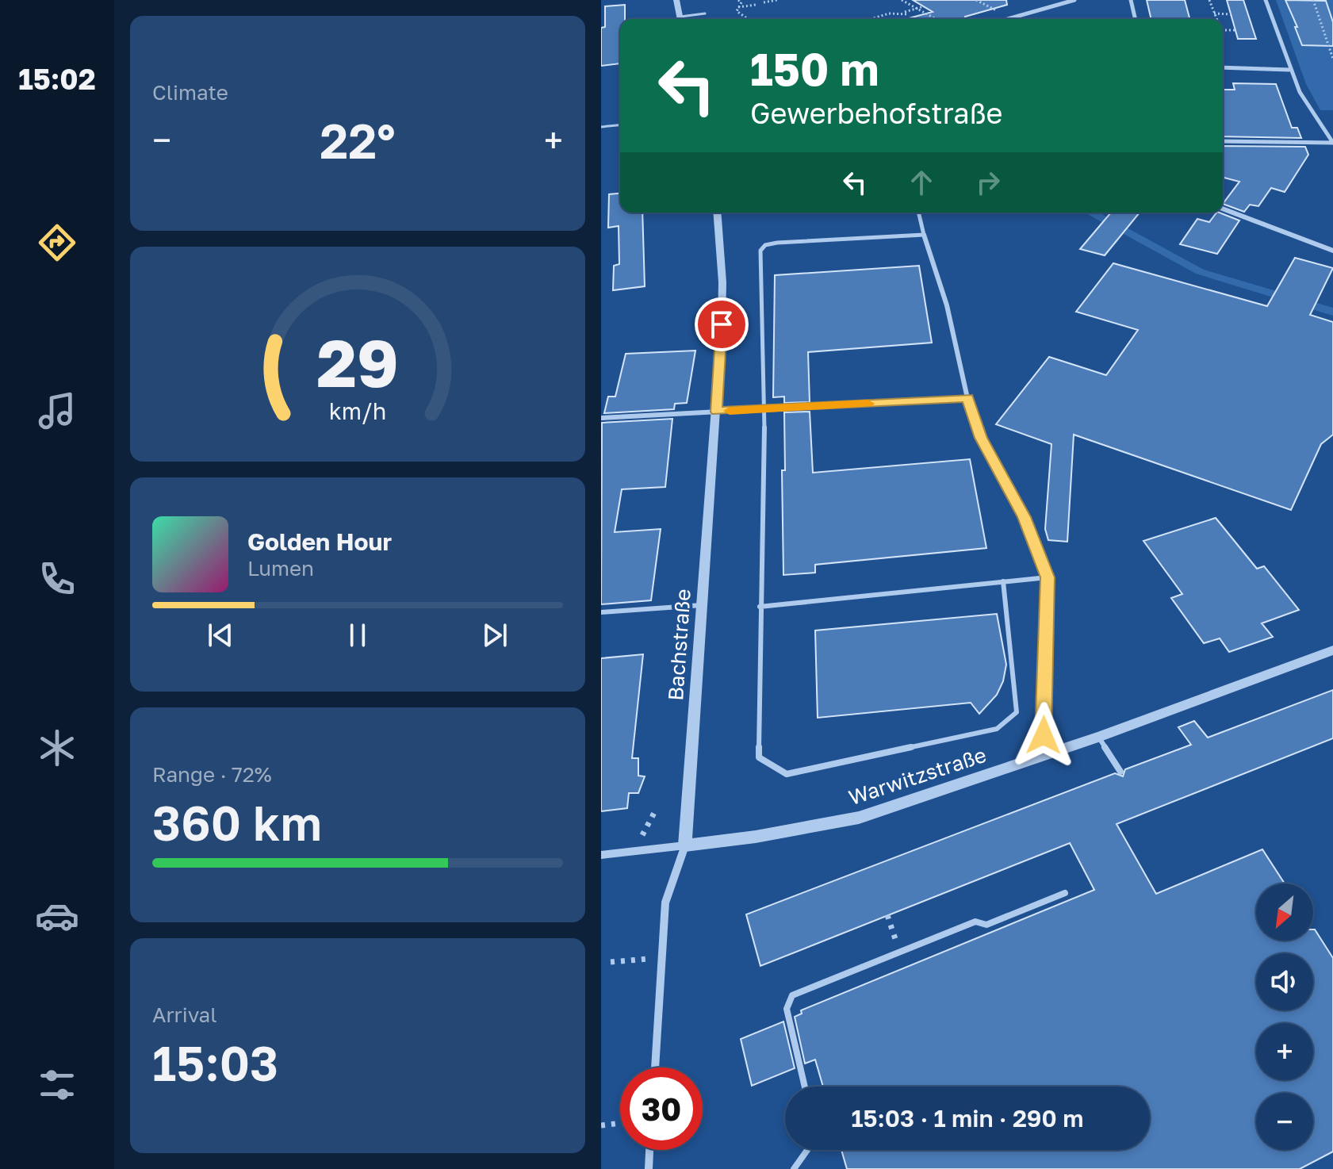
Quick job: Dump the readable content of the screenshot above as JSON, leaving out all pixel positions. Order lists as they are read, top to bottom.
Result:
{
  "streets": {
    "street": ["Bachstraße", "Warwitzstraße"]
  },
  "crossings": [
    ["Bachstraße", "Warwitzstraße"]
  ],
  "north": "bottom left",
  "page": {
    "tabs": "15:02",
    "tile": [
      "Climate",
      ["Range · 72%", "360 km"],
      ["Arrival", "15:03"]
    ],
    "turn": ["150 m", "Gewerbehofstraße"],
    "heat": ["−", "22°", "+"],
    "song": ["Golden Hour", "Lumen"],
    "map_buttons": ["+", "−"],
    "limit": "30",
    "trip": "15:03 · 1 min · 290 m",
    "gauge": ["29", "km/h"]
  }
}
